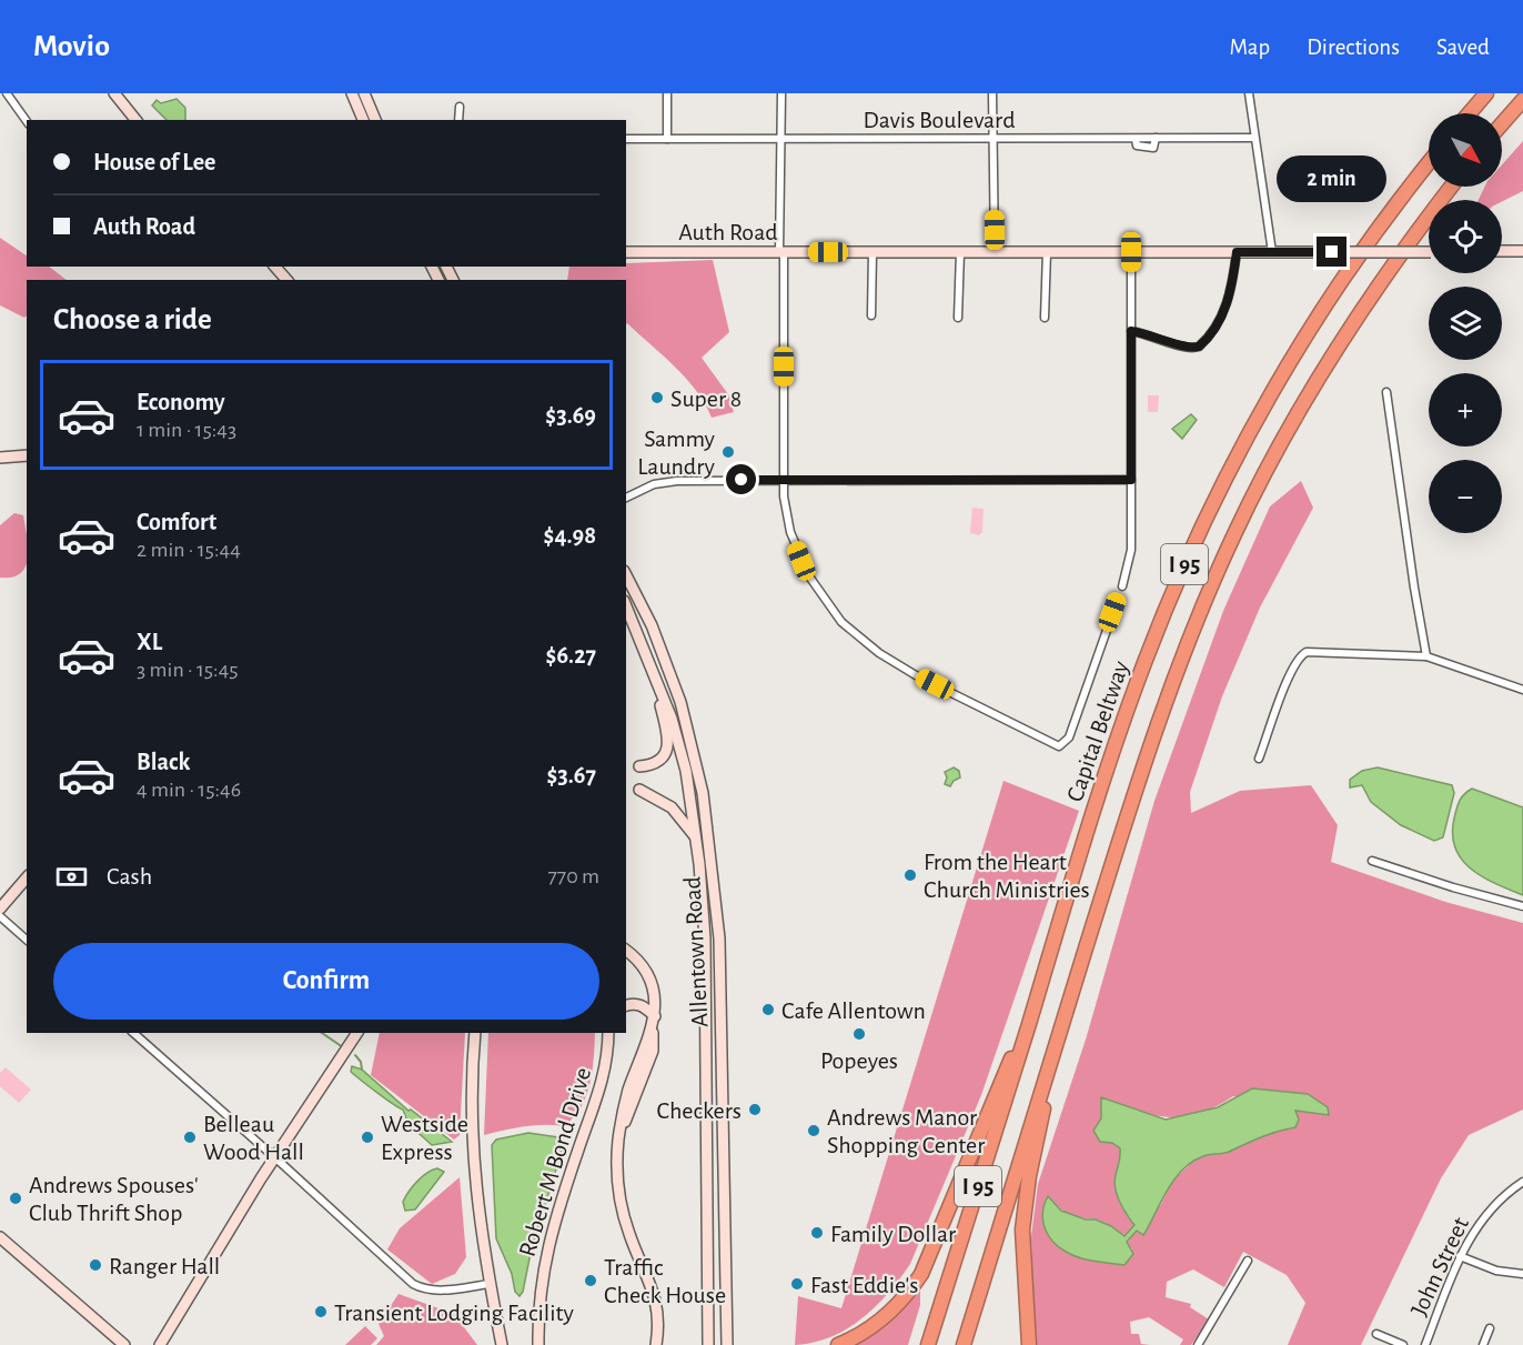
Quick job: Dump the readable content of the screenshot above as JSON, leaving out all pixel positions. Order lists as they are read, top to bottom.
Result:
{
  "streets": {
    "highway": ["I 95", "Capital Beltway"],
    "main road": ["Auth Road", "Allentown Road", "Robert M Bond Drive"],
    "street": ["Davis Boulevard", "John Street"]
  },
  "places": [
    "Super 8",
    "Sammy Laundry",
    "From the Heart Church Ministries",
    "Cafe Allentown",
    "Popeyes",
    "Checkers",
    "Andrews Manor Shopping Center",
    "Belleau Wood Hall",
    "Westside Express",
    "Andrews Spouses' Club Thrift Shop",
    "Family Dollar",
    "Ranger Hall",
    "Traffic Check House",
    "Fast Eddie's",
    "Transient Lodging Facility"
  ],
  "north": "bottom right",
  "page": {
    "header": "Movio",
    "nav": ["Map", "Directions", "Saved"],
    "map_buttons": ["+", "−"],
    "banner": ["House of Lee", "Auth Road"],
    "bubble": "2 min",
    "heading": "Choose a ride",
    "list": [
      {
        "name": "Economy",
        "note": "1 min · 15:43",
        "value": "$3.69"
      },
      {
        "name": "Comfort",
        "note": "2 min · 15:44",
        "value": "$4.98"
      },
      {
        "name": "XL",
        "note": "3 min · 15:45",
        "value": "$6.27"
      },
      {
        "name": "Black",
        "note": "4 min · 15:46",
        "value": "$3.67"
      }
    ],
    "pay": ["Cash", "770 m"],
    "buttons": "Confirm"
  }
}
